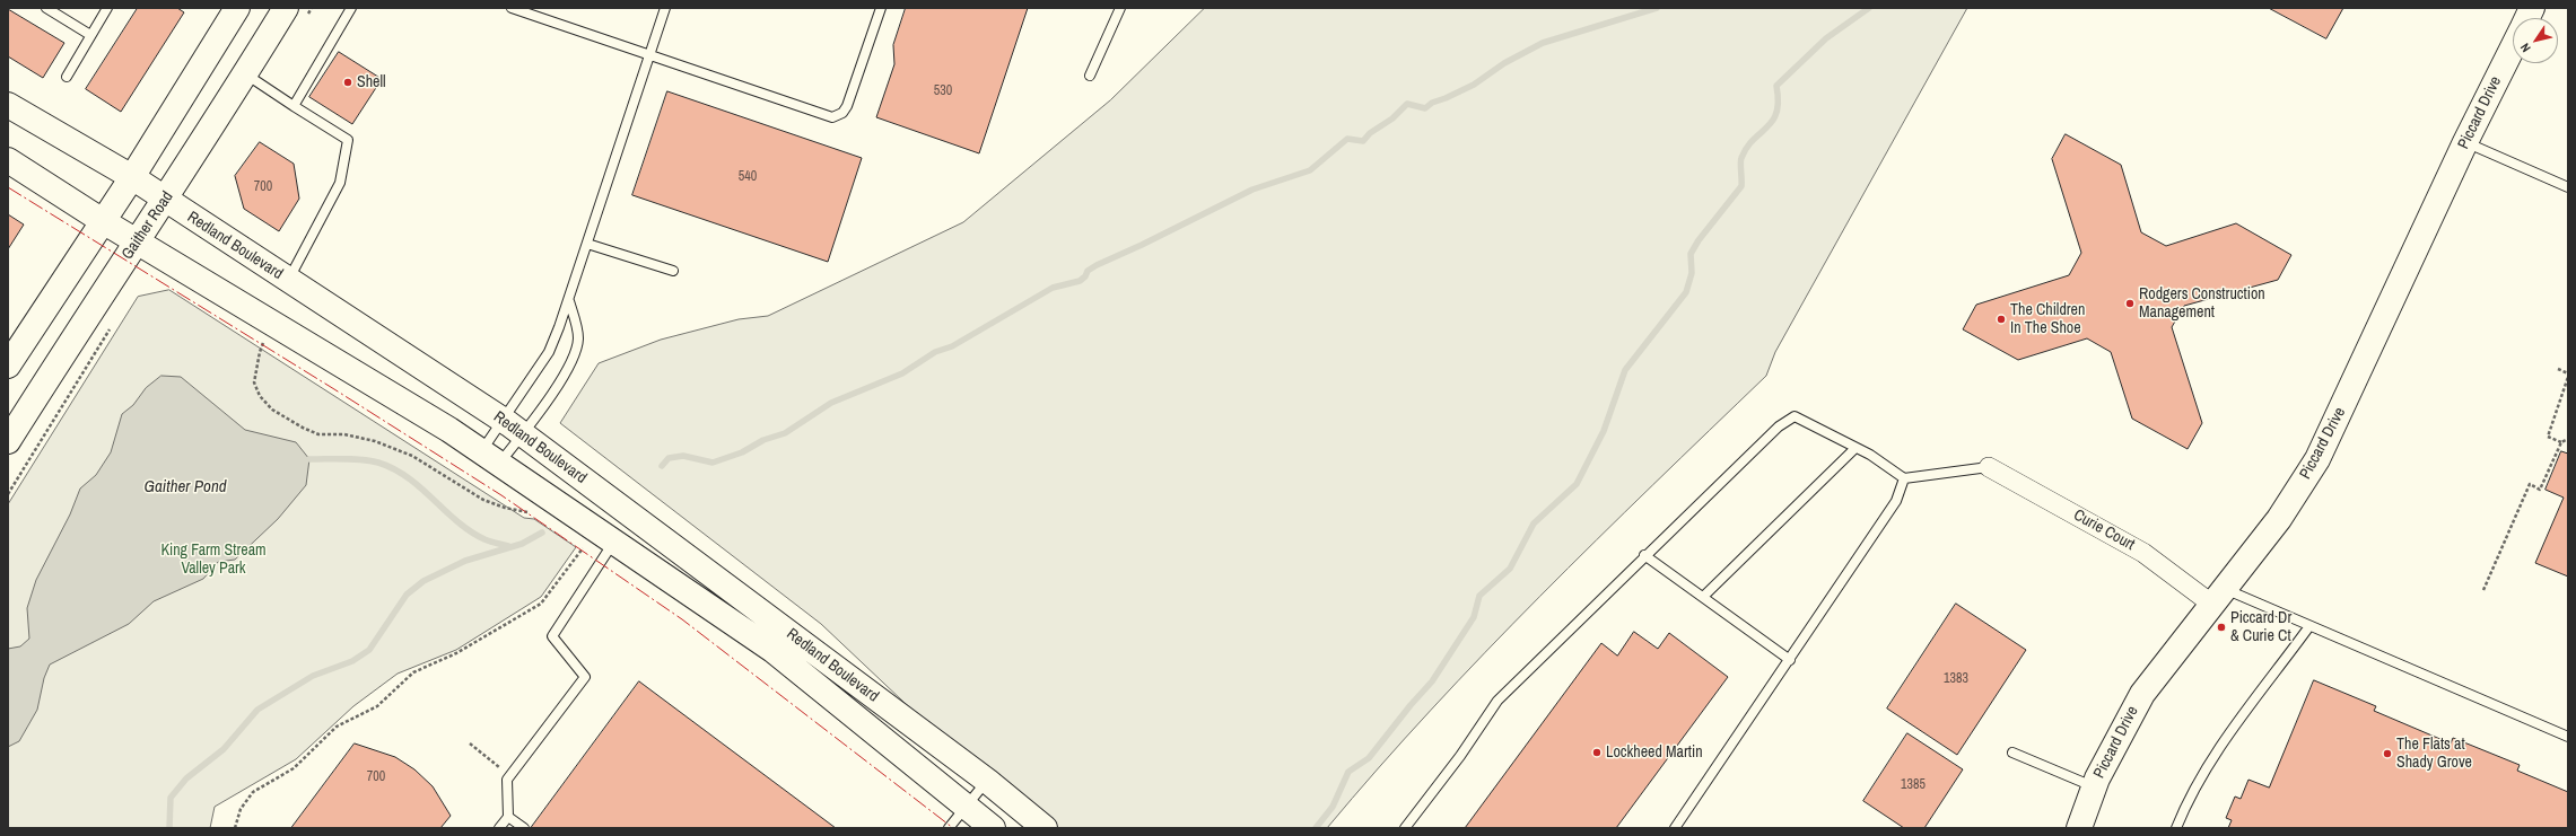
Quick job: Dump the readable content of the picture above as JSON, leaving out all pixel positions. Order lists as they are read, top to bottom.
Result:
{
  "streets": {
    "main road": ["Piccard Drive", "Gaither Road", "Redland Boulevard"],
    "street": ["Curie Court"]
  },
  "crossings": [
    ["Piccard Drive", "Curie Court"],
    ["Gaither Road", "Redland Boulevard"]
  ],
  "water": ["Gaither Pond"],
  "parks": ["King Farm Stream Valley Park"],
  "places": [
    "Shell",
    "Rodgers Construction Management",
    "The Children In The Shoe",
    "Piccard Dr & Curie Ct",
    "Lockheed Martin",
    "The Flats at Shady Grove"
  ],
  "house_numbers": [
    "530",
    "540",
    "700",
    "1383",
    "700",
    "1385"
  ],
  "north": "bottom left"
}
